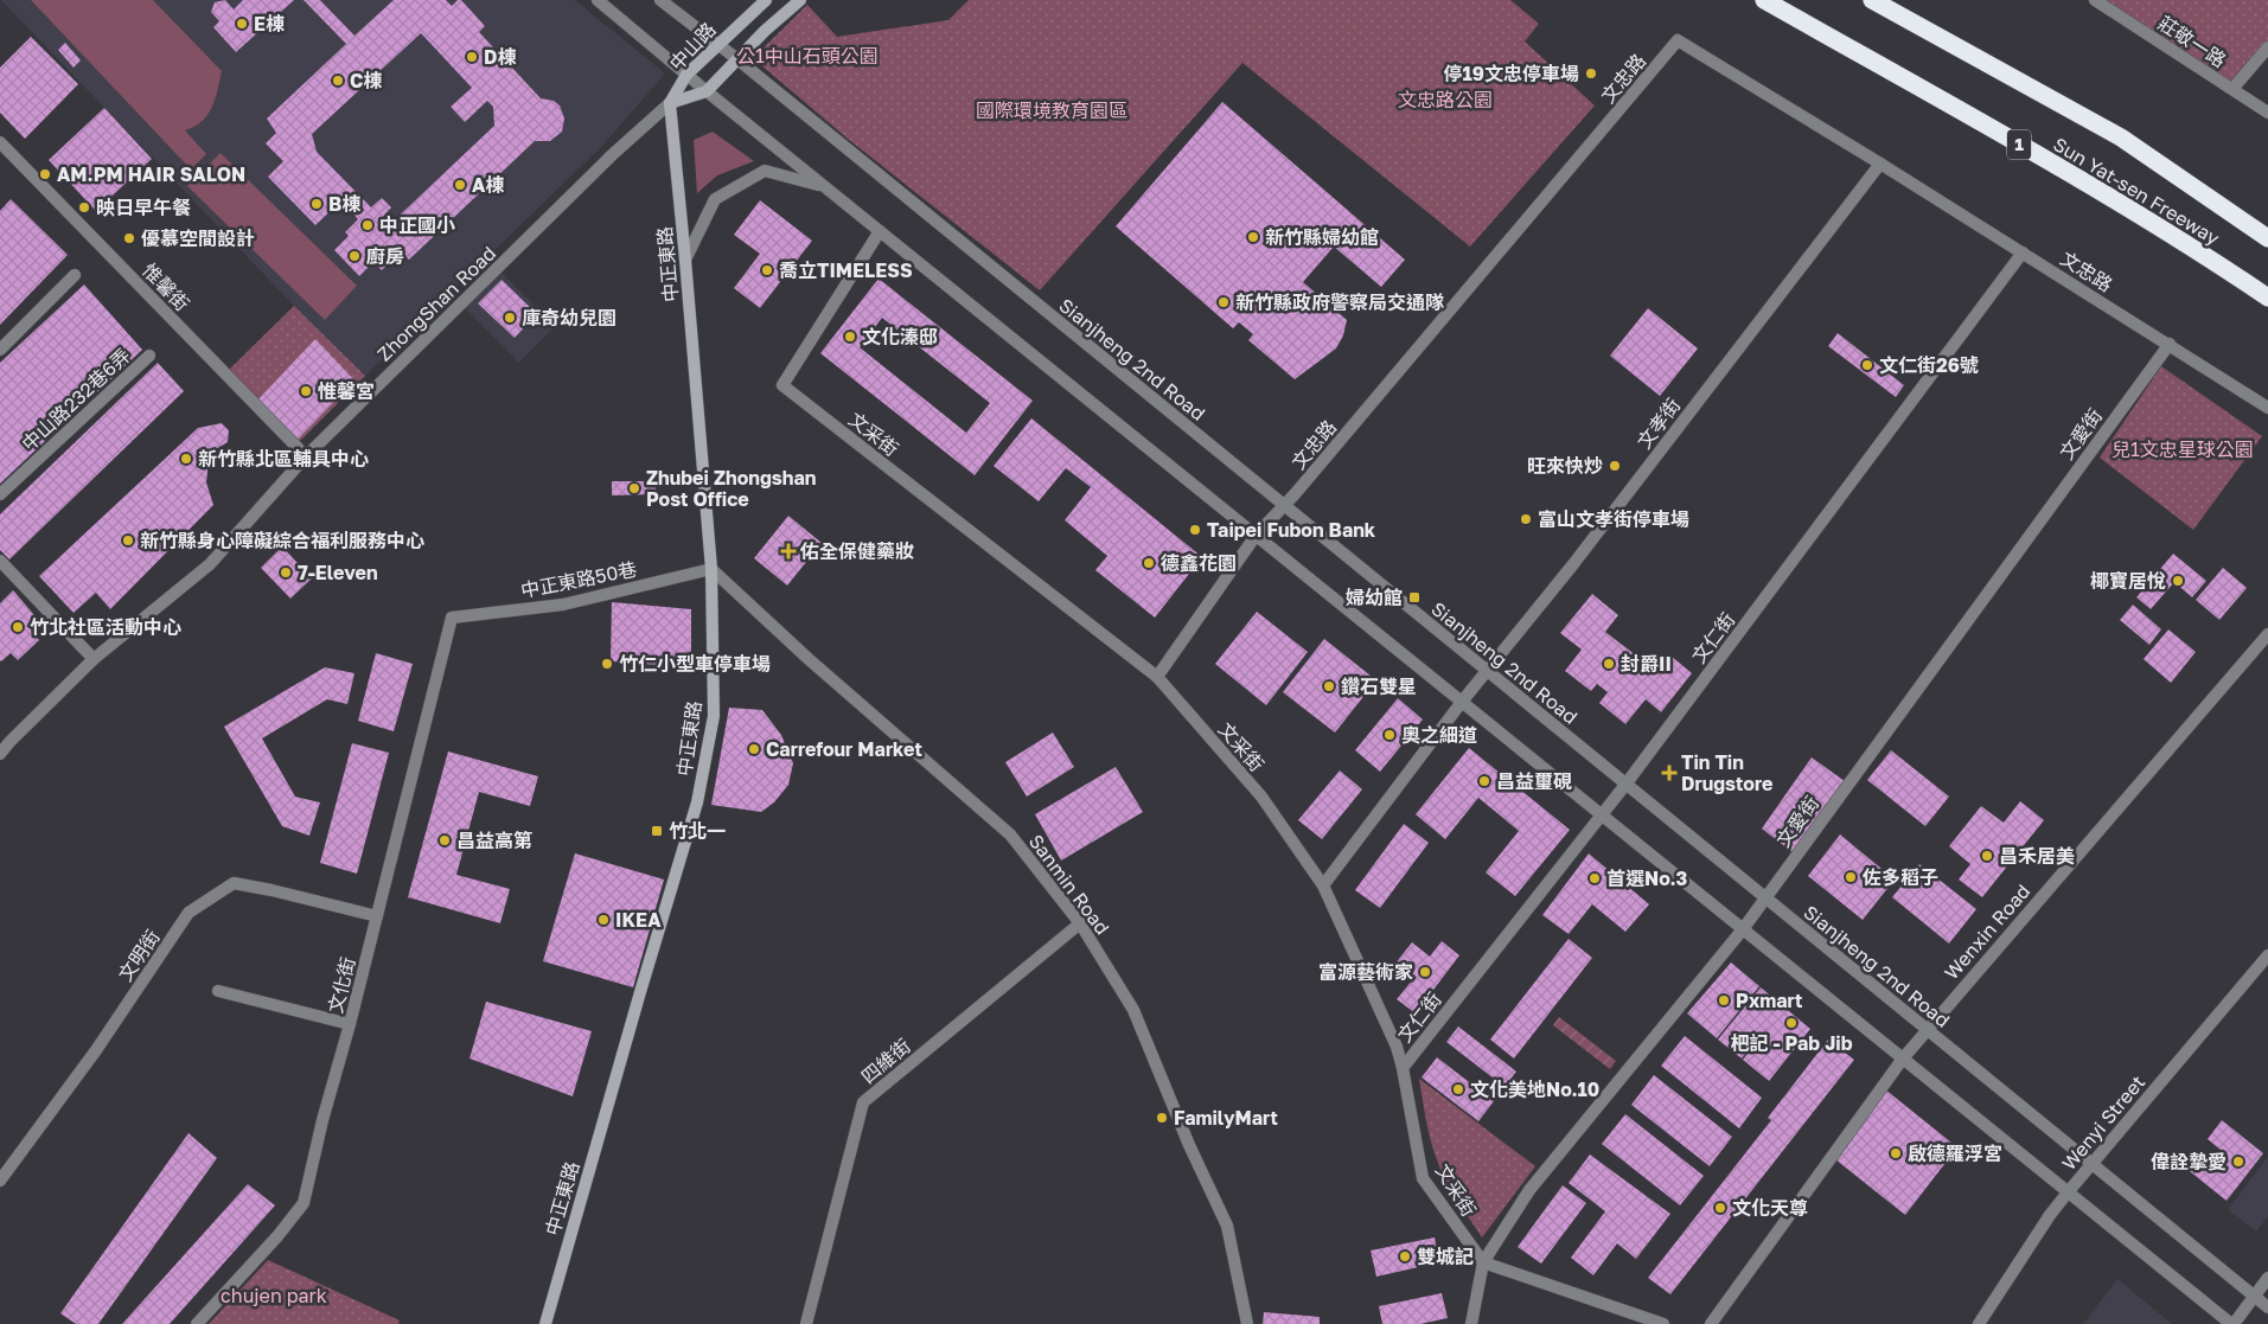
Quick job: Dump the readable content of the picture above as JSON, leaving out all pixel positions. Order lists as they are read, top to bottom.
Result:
{
  "streets": {
    "highway": ["1", "Sun Yat-sen Freeway"],
    "main road": ["中山路", "中正東路"],
    "street": [
      "莊敬一路",
      "文忠路",
      "惟馨街",
      "ZhongShan Road",
      "Sianjheng 2nd Road",
      "中山路232巷6弄",
      "文孝街",
      "文采街",
      "文愛街",
      "中正東路50巷",
      "文仁街",
      "Sanmin Road",
      "Wenxin Road",
      "文明街",
      "文化街",
      "四維街",
      "Wenyi Street"
    ]
  },
  "crossings": [
    ["中山路", "中正東路"],
    ["中山路", "ZhongShan Road"],
    ["中山路", "Sianjheng 2nd Road"],
    ["文忠路", "Sianjheng 2nd Road"],
    ["文忠路", "文孝街"],
    ["文忠路", "文采街"],
    ["文忠路", "文愛街"],
    ["文忠路", "文仁街"],
    ["中正東路", "ZhongShan Road"],
    ["中正東路", "中正東路50巷"],
    ["中正東路", "Sanmin Road"],
    ["惟馨街", "ZhongShan Road"],
    ["Sianjheng 2nd Road", "文孝街"],
    ["Sianjheng 2nd Road", "文愛街"],
    ["Sianjheng 2nd Road", "文仁街"],
    ["Sianjheng 2nd Road", "Wenxin Road"],
    ["Sianjheng 2nd Road", "Wenyi Street"],
    ["文孝街", "文采街"],
    ["文采街", "文愛街"],
    ["文采街", "文仁街"],
    ["中正東路50巷", "Sanmin Road"],
    ["中正東路50巷", "文化街"],
    ["Sanmin Road", "四維街"],
    ["文明街", "文化街"]
  ],
  "parks": [
    "公1中山石頭公園",
    "文忠路公園",
    "國際環境教育園區",
    "兒1文忠星球公園",
    "chujen park"
  ],
  "places": {
    "other": [
      "E棟",
      "D棟",
      "停19文忠停車場",
      "C棟",
      "AM.PM HAIR SALON",
      "A棟",
      "B棟",
      "映日早午餐",
      "中正國小",
      "新竹縣婦幼館",
      "優慕空間設計",
      "廚房",
      "喬立TIMELESS",
      "新竹縣政府警察局交通隊",
      "庫奇幼兒園",
      "文化溱邸",
      "文仁街26號",
      "惟馨宮",
      "新竹縣北區輔具中心",
      "旺來快炒",
      "Zhubei Zhongshan Post Office",
      "富山文孝街停車場",
      "Taipei Fubon Bank",
      "新竹縣身心障礙綜合福利服務中心",
      "德鑫花園",
      "7-Eleven",
      "椰寶居悅",
      "竹北社區活動中心",
      "竹仁小型車停車場",
      "封爵II",
      "鑽石雙星",
      "奧之細道",
      "Carrefour Market",
      "昌益璽硯",
      "昌益高第",
      "昌禾居美",
      "佐多稻子",
      "首選No.3",
      "IKEA",
      "富源藝術家",
      "Pxmart",
      "杷記 - Pab Jib",
      "文化美地No.10",
      "FamilyMart",
      "啟德羅浮宮",
      "偉詮摯愛",
      "文化天尊",
      "雙城記"
    ],
    "health": ["佑全保健藥妝", "Tin Tin Drugstore"],
    "transit": ["婦幼館", "竹北一"]
  }
}
